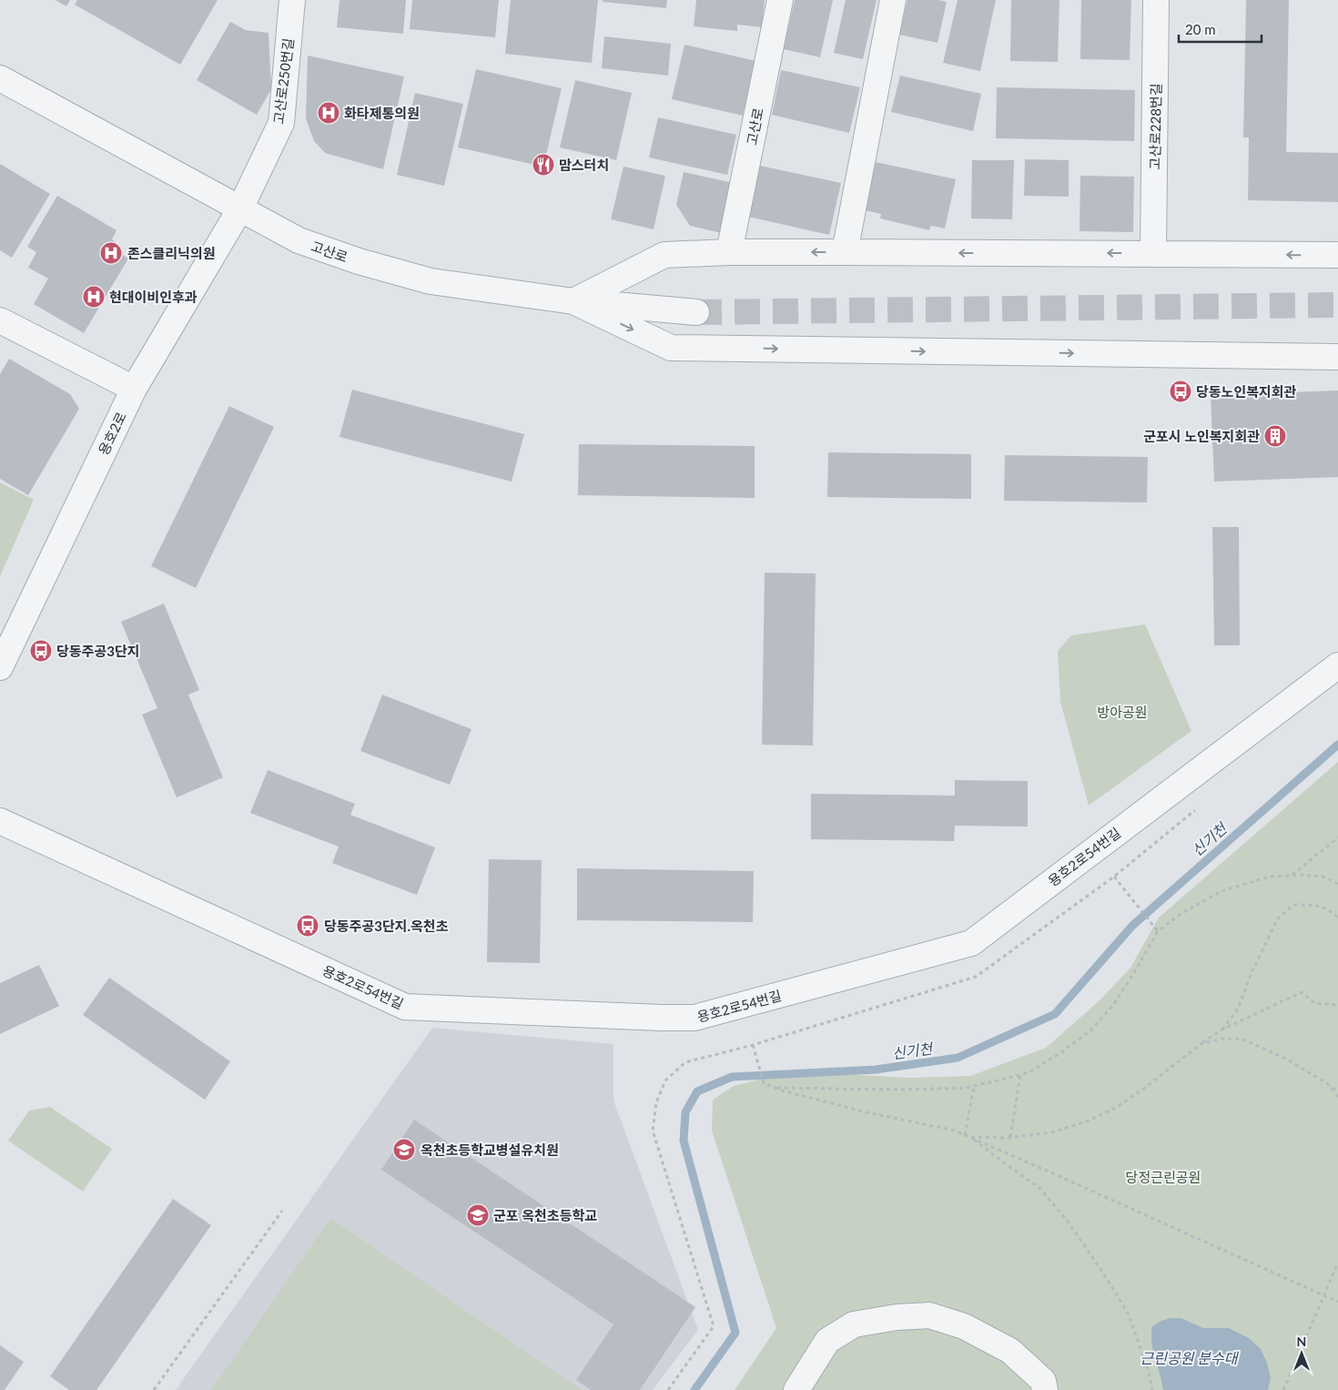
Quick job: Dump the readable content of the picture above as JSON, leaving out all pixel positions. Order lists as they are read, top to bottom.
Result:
{
  "streets": {
    "street": [
      "고산로250번길",
      "고산로",
      "고산로228번길",
      "용호2로",
      "용호2로54번길"
    ]
  },
  "crossings": [
    ["고산로250번길", "고산로"],
    ["고산로250번길", "용호2로"],
    ["고산로", "용호2로"]
  ],
  "water": ["신기천", "근린공원 분수대"],
  "parks": ["방아공원", "당정근린공원"],
  "places": {
    "hospital": ["화타제통의원", "존스클리닉의원", "현대이비인후과"],
    "restaurant": ["맘스터치"],
    "bus stop": ["당동노인복지회관", "당동주공3단지", "당동주공3단지.옥천초"],
    "building": ["군포시 노인복지회관"],
    "school or university": ["옥천초등학교병설유치원", "군포 옥천초등학교"]
  },
  "scale_bar": "20 m",
  "north": "top"
}
